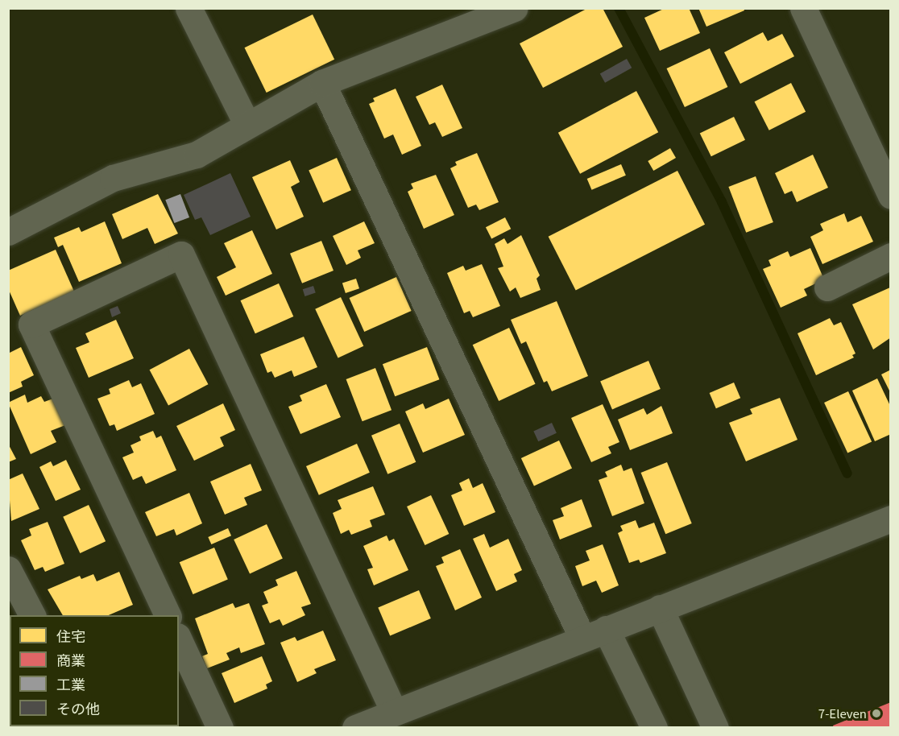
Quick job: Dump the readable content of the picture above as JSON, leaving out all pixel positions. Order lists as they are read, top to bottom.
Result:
{
  "places": ["7-Eleven"],
  "legend": [
    "住宅",
    "商業",
    "工業",
    "その他"
  ]
}
